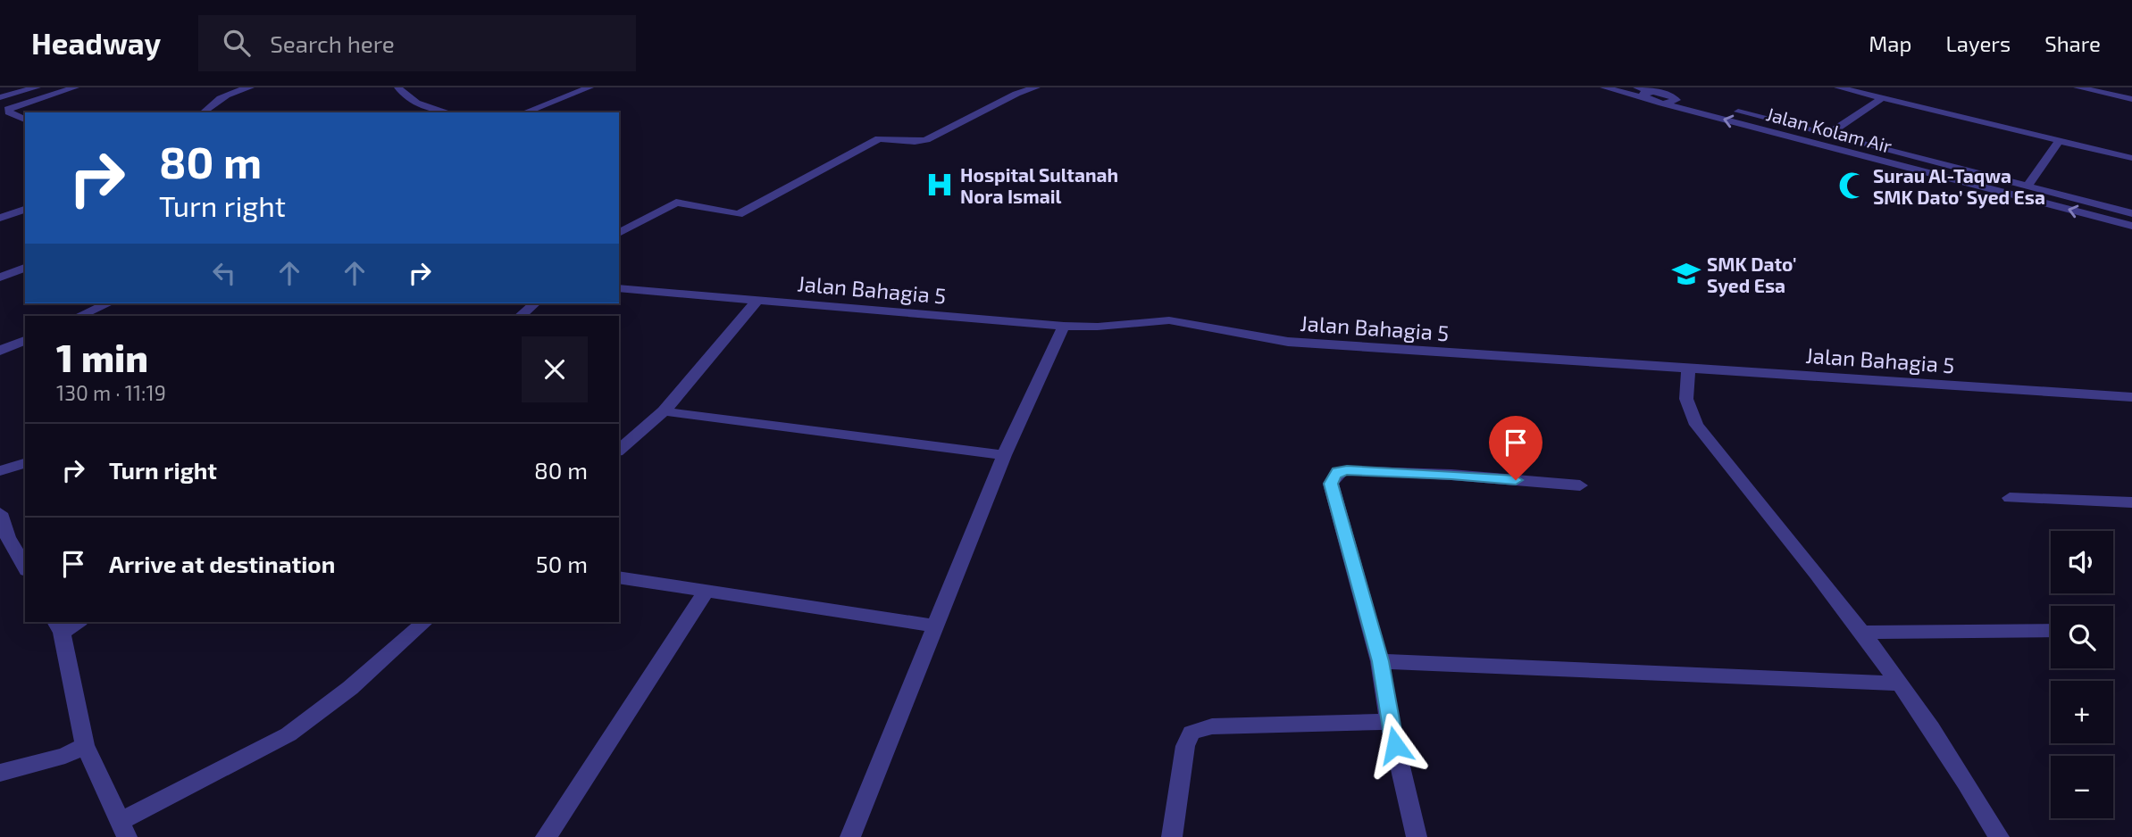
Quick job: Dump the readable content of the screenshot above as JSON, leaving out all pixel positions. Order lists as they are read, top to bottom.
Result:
{
  "streets": {
    "street": ["Jalan Kolam Air", "Jalan Bahagia 5"]
  },
  "places": {
    "hospital": ["Hospital Sultanah Nora Ismail"],
    "mosque": ["Surau Al-Taqwa SMK Dato’ Syed Esa"],
    "school or university": ["SMK Dato' Syed Esa"]
  },
  "page": {
    "header": "Headway",
    "search": "Search here",
    "nav": ["Map", "Layers", "Share"],
    "turn": ["80 m", "Turn right"],
    "heading": ["1 min", "130 m · 11:19"],
    "list": [
      {
        "name": "Turn right",
        "value": "80 m"
      },
      {
        "name": "Arrive at destination",
        "value": "50 m"
      }
    ],
    "map_buttons": ["+", "−"]
  }
}
